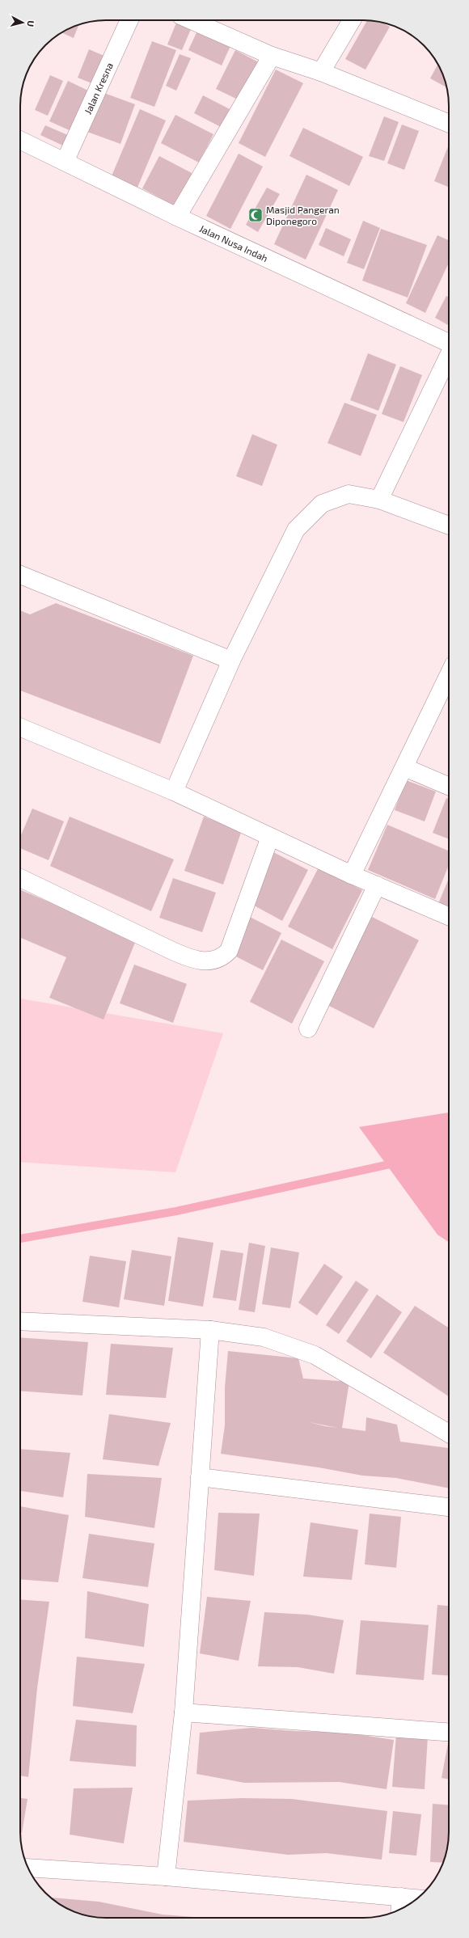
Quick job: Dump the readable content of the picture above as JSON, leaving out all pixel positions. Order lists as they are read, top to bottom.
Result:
{
  "streets": {
    "street": ["Jalan Kresna", "Jalan Nusa Indah"]
  },
  "crossings": [
    ["Jalan Kresna", "Jalan Nusa Indah"]
  ],
  "places": {
    "mosque": ["Masjid Pangeran Diponegoro"]
  },
  "north": "right"
}
